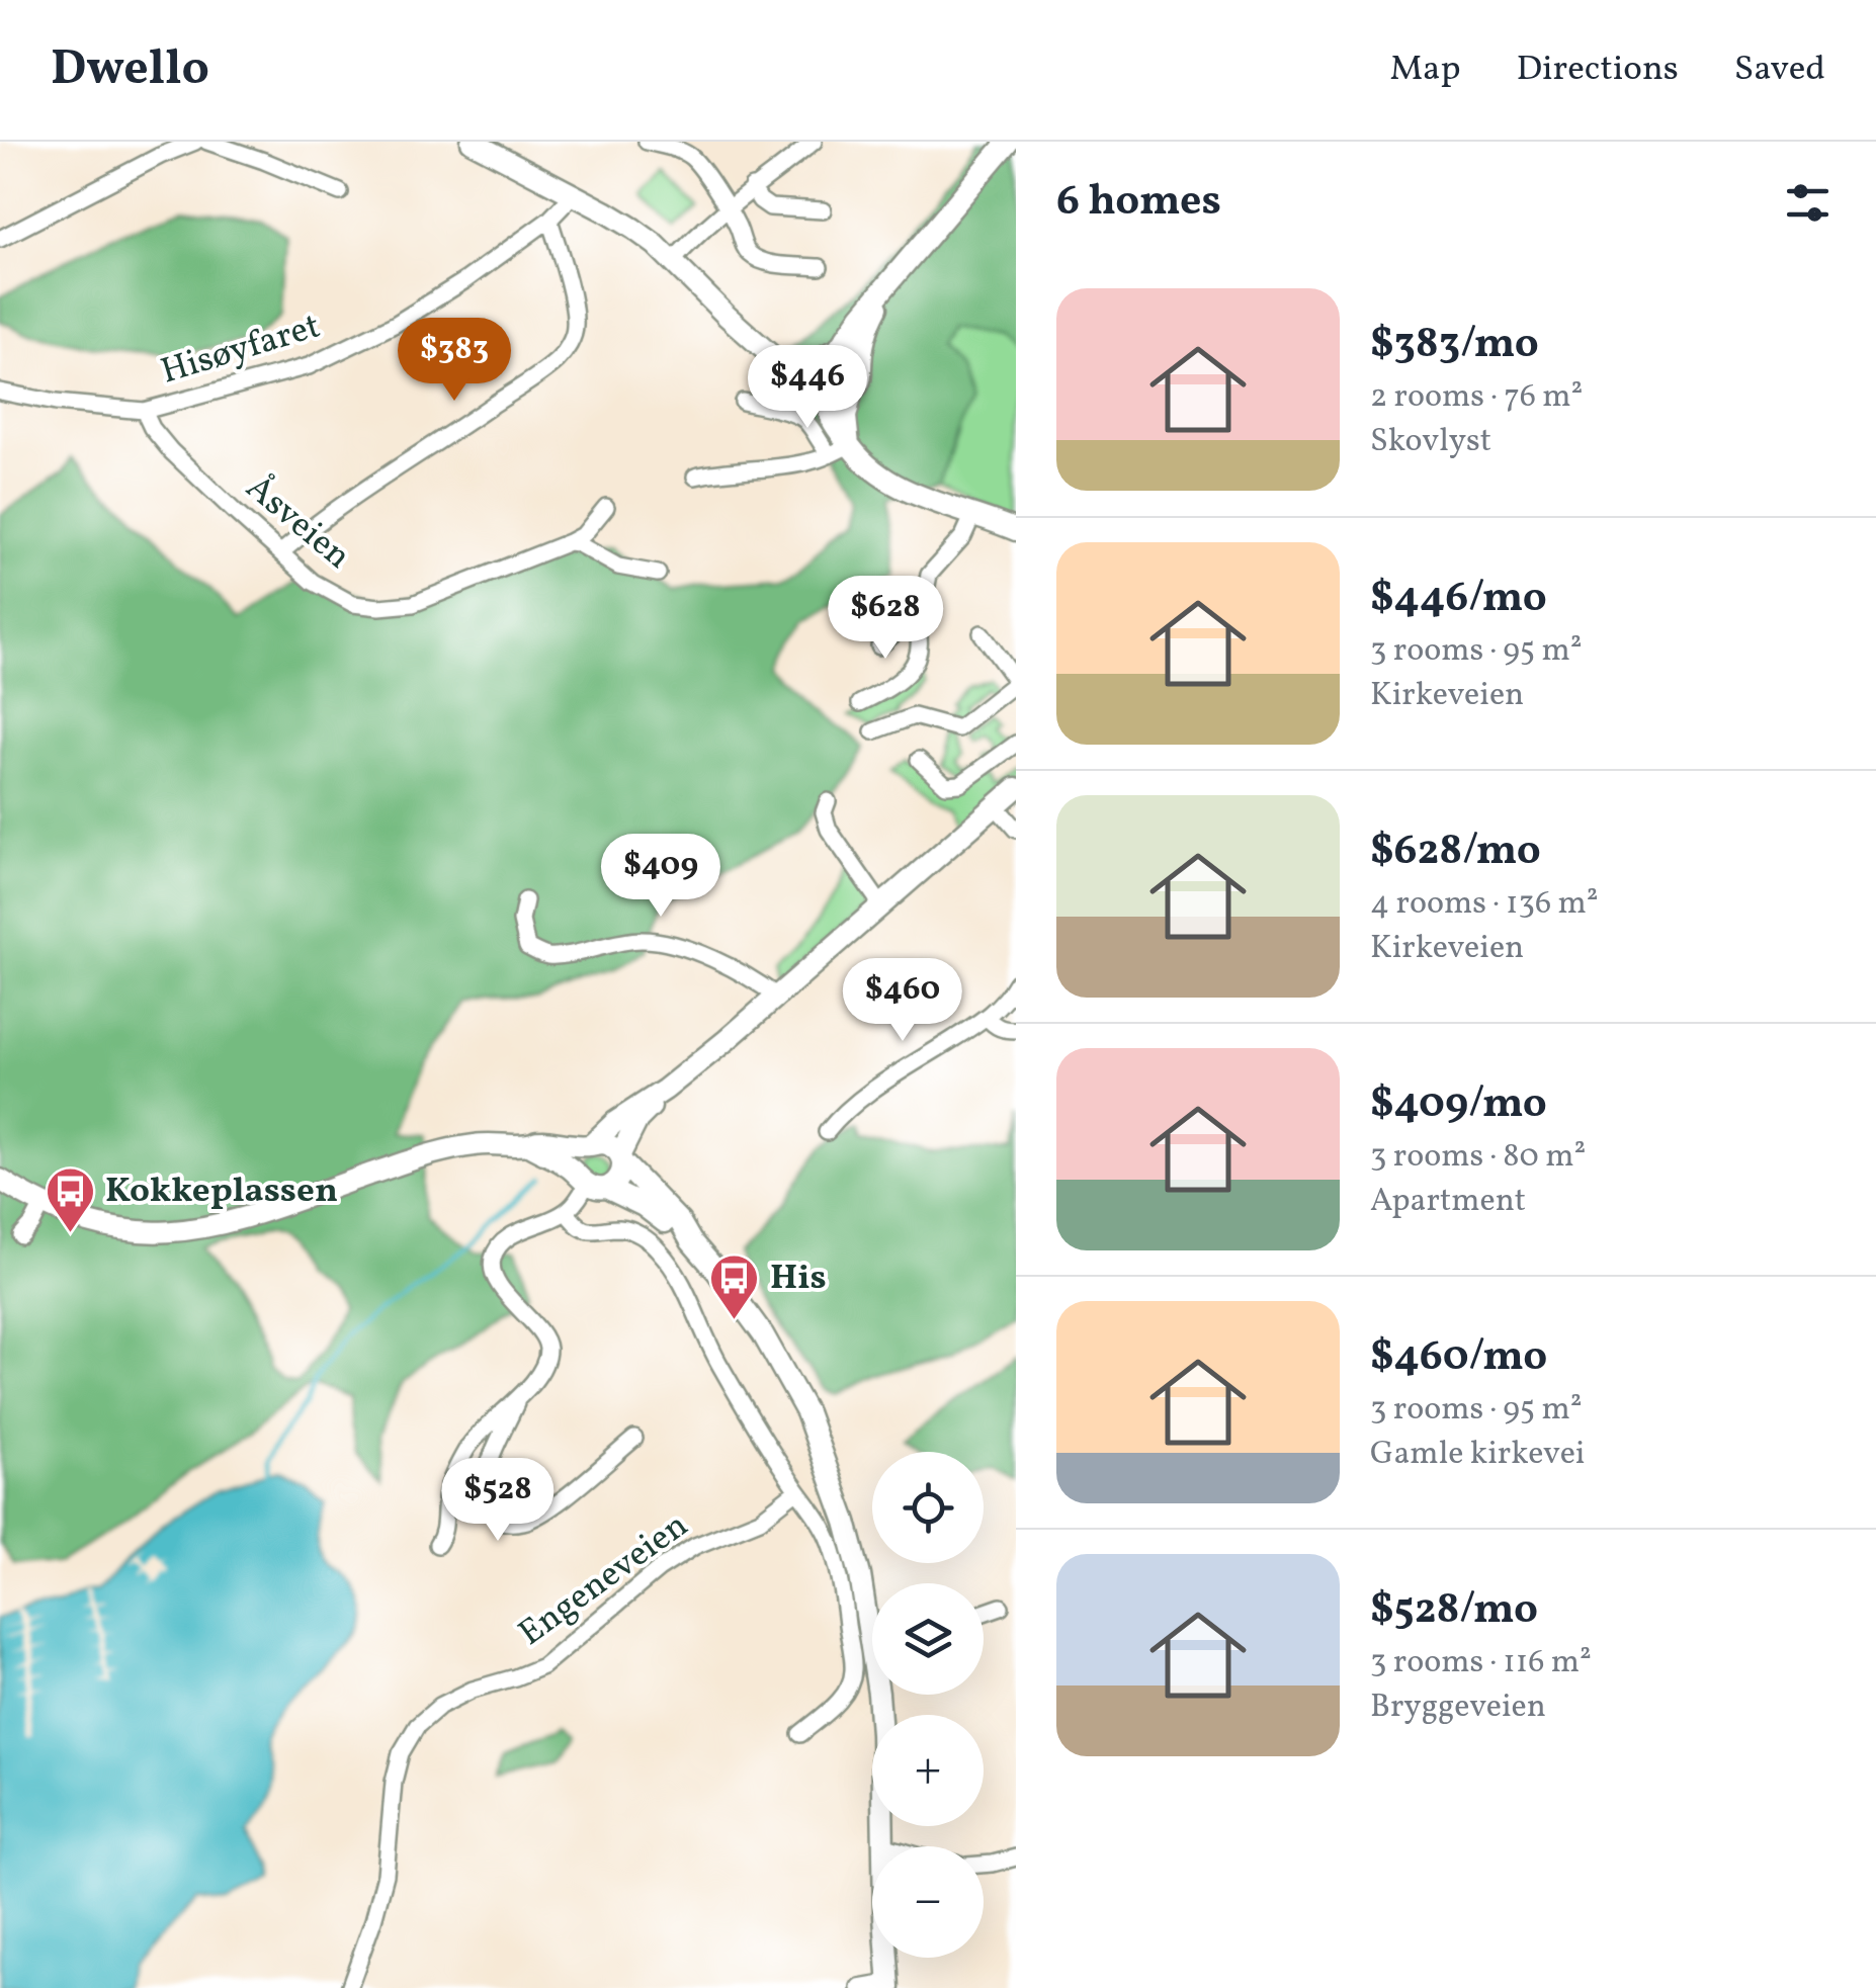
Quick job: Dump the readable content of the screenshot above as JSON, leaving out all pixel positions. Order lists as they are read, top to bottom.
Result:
{
  "streets": {
    "street": ["Hisøyfaret", "Åsveien", "Engeneveien"]
  },
  "crossings": [
    ["Hisøyfaret", "Åsveien"]
  ],
  "places": {
    "bus stop": ["Kokkeplassen", "His"]
  },
  "page": {
    "header": "Dwello",
    "nav": ["Map", "Directions", "Saved"],
    "heading": "6 homes",
    "list": [
      {
        "name": "$383/mo",
        "note": "2 rooms · 76 m² · Skovlyst"
      },
      {
        "name": "$446/mo",
        "note": "3 rooms · 95 m² · Kirkeveien"
      },
      {
        "name": "$628/mo",
        "note": "4 rooms · 136 m² · Kirkeveien"
      },
      {
        "name": "$409/mo",
        "note": "3 rooms · 80 m² · Apartment"
      },
      {
        "name": "$460/mo",
        "note": "3 rooms · 95 m² · Gamle kirkevei"
      },
      {
        "name": "$528/mo",
        "note": "3 rooms · 116 m² · Bryggeveien"
      }
    ],
    "price": [
      "$383",
      "$446",
      "$628",
      "$409",
      "$460",
      "$528"
    ],
    "map_buttons": ["+", "−"]
  }
}
